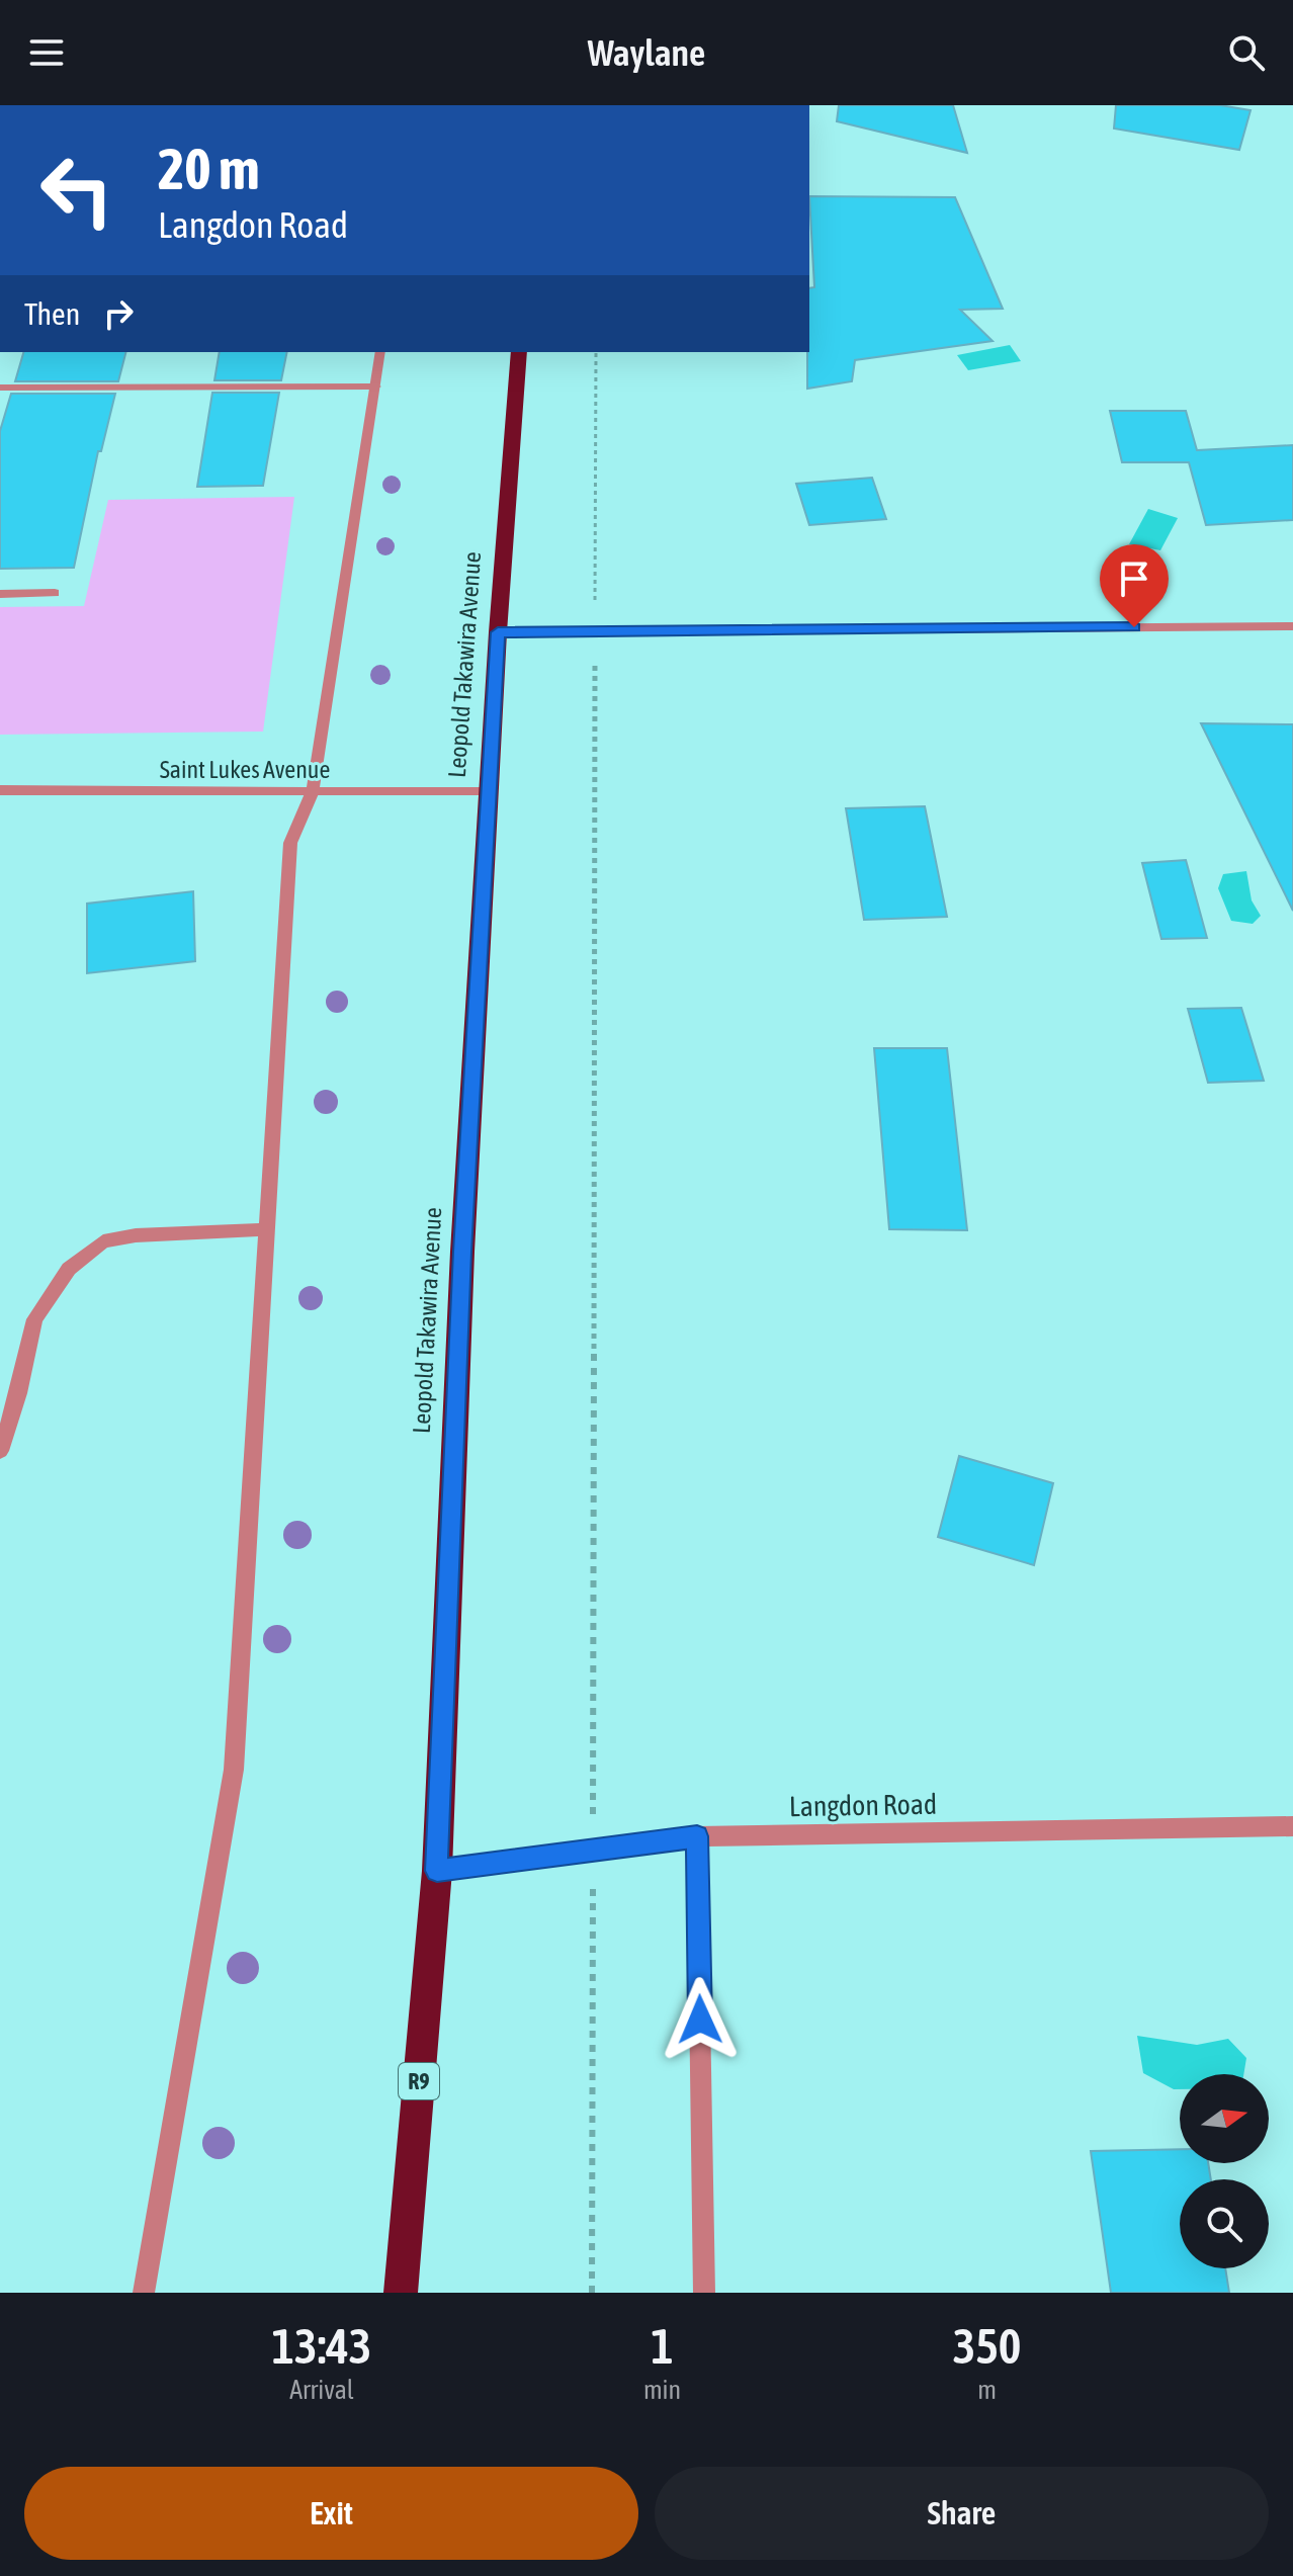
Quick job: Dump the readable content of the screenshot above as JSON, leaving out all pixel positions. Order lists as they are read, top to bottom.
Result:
{
  "streets": {
    "highway": ["Leopold Takawira Avenue", "R9"],
    "street": ["Saint Lukes Avenue", "Langdon Road"]
  },
  "crossings": [
    ["Leopold Takawira Avenue", "Saint Lukes Avenue"],
    ["Leopold Takawira Avenue", "Langdon Road"]
  ],
  "north": "right",
  "page": {
    "header": "Waylane",
    "turn": ["20 m", "Langdon Road"],
    "then": "Then",
    "eta": [
      "13:43",
      "Arrival",
      "1",
      "min",
      "350",
      "m"
    ],
    "buttons": ["Exit", "Share"]
  }
}
